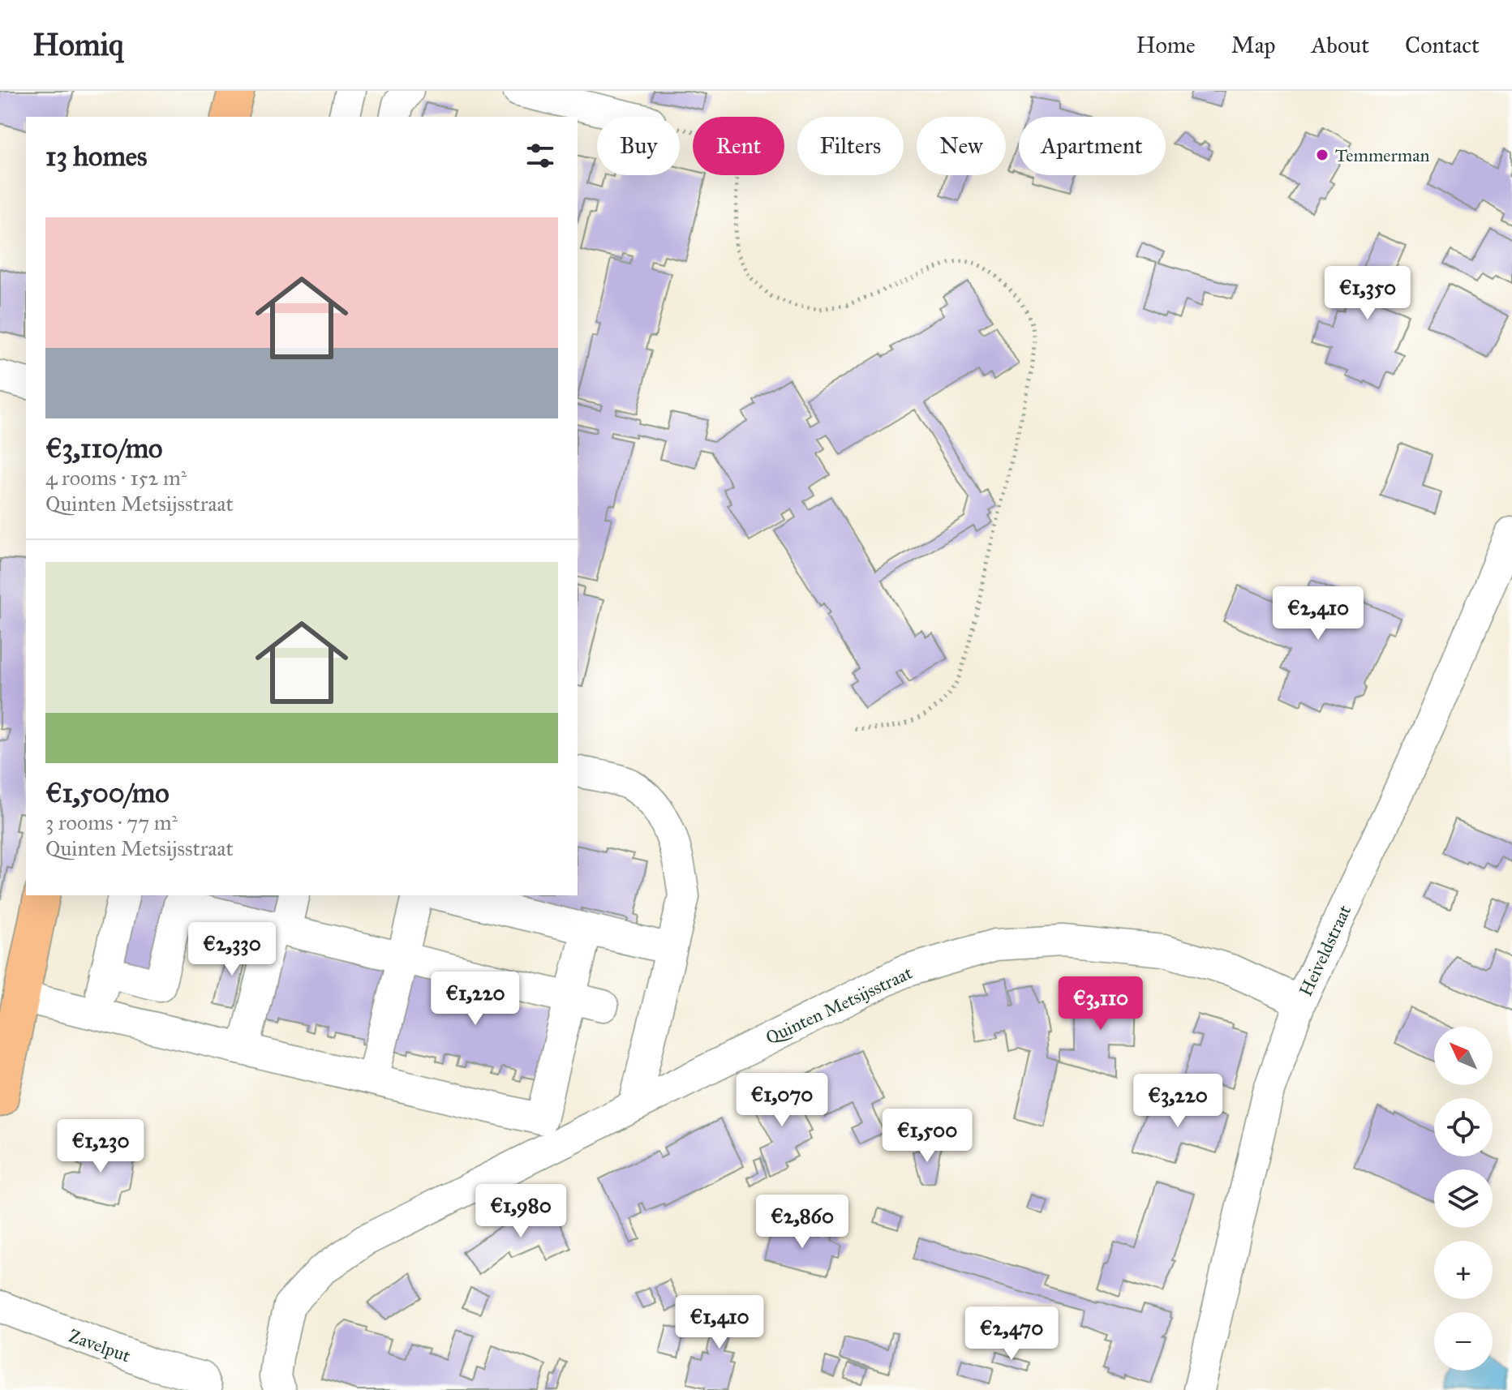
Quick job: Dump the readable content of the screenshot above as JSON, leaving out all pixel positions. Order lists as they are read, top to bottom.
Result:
{
  "streets": {
    "street": ["Heiveldstraat", "Quinten Metsijsstraat", "Zavelput"]
  },
  "crossings": [
    ["Heiveldstraat", "Quinten Metsijsstraat"]
  ],
  "places": ["Temmerman"],
  "north": "top left",
  "page": {
    "header": "Homiq",
    "nav": [
      "Home",
      "Map",
      "About",
      "Contact"
    ],
    "chip": [
      "Buy",
      "Rent",
      "Filters",
      "New",
      "Apartment"
    ],
    "heading": "13 homes",
    "list": [
      {
        "name": "€3,110/mo",
        "note": "4 rooms · 152 m² · Quinten Metsijsstraat"
      },
      {
        "name": "€1,500/mo",
        "note": "3 rooms · 77 m² · Quinten Metsijsstraat"
      }
    ],
    "price": [
      "€1,350",
      "€2,410",
      "€2,330",
      "€1,220",
      "€3,110",
      "€1,070",
      "€3,220",
      "€1,500",
      "€1,230",
      "€1,980",
      "€2,860",
      "€1,410",
      "€2,470"
    ],
    "map_buttons": ["+", "−"]
  }
}
